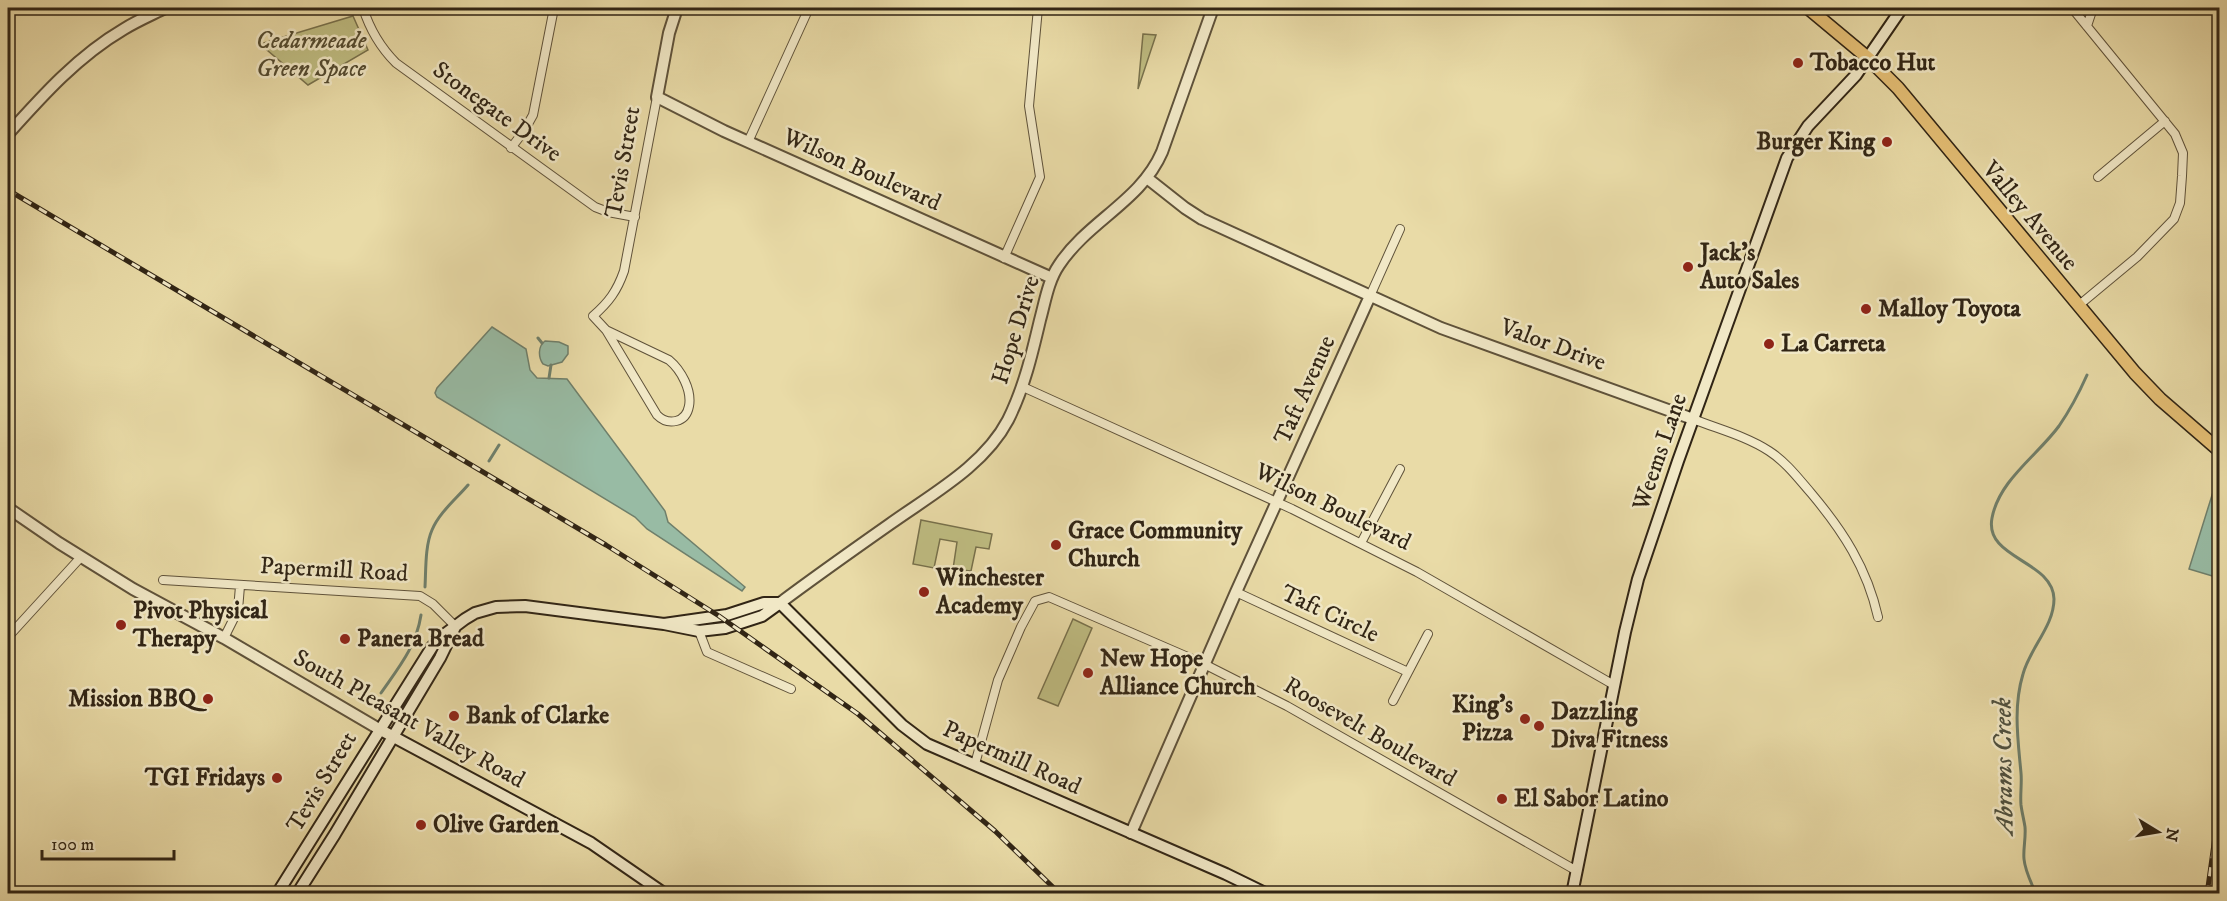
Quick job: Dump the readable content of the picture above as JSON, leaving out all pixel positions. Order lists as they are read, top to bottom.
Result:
{
  "streets": {
    "main road": ["Valley Avenue"],
    "street": [
      "Stonegate Drive",
      "Tevis Street",
      "Wilson Boulevard",
      "Hope Drive",
      "Valor Drive",
      "Taft Avenue",
      "Weems Lane",
      "Papermill Road",
      "Taft Circle",
      "South Pleasant Valley Road",
      "Roosevelt Boulevard"
    ]
  },
  "crossings": [
    ["Stonegate Drive", "Tevis Street"],
    ["Tevis Street", "Wilson Boulevard"],
    ["Tevis Street", "Papermill Road"],
    ["Tevis Street", "South Pleasant Valley Road"],
    ["Wilson Boulevard", "Hope Drive"],
    ["Wilson Boulevard", "Taft Avenue"],
    ["Wilson Boulevard", "Weems Lane"],
    ["Valley Avenue", "Weems Lane"],
    ["Hope Drive", "Valor Drive"],
    ["Hope Drive", "Papermill Road"],
    ["Valor Drive", "Taft Avenue"],
    ["Valor Drive", "Weems Lane"],
    ["Taft Avenue", "Papermill Road"],
    ["Taft Avenue", "Taft Circle"],
    ["Taft Avenue", "Roosevelt Boulevard"],
    ["Weems Lane", "Roosevelt Boulevard"],
    ["Papermill Road", "Roosevelt Boulevard"]
  ],
  "water": ["Abrams Creek"],
  "parks": ["Cedarmeade Green Space"],
  "places": [
    "Tobacco Hut",
    "Burger King",
    "Jack’s Auto Sales",
    "Malloy Toyota",
    "La Carreta",
    "Grace Community Church",
    "Winchester Academy",
    "Pivot Physical Therapy",
    "Panera Bread",
    "New Hope Alliance Church",
    "Mission BBQ",
    "Bank of Clarke",
    "King’s Pizza",
    "Dazzling Diva Fitness",
    "TGI Fridays",
    "El Sabor Latino",
    "Olive Garden"
  ],
  "scale_bar": "100 m",
  "north": "right"
}
